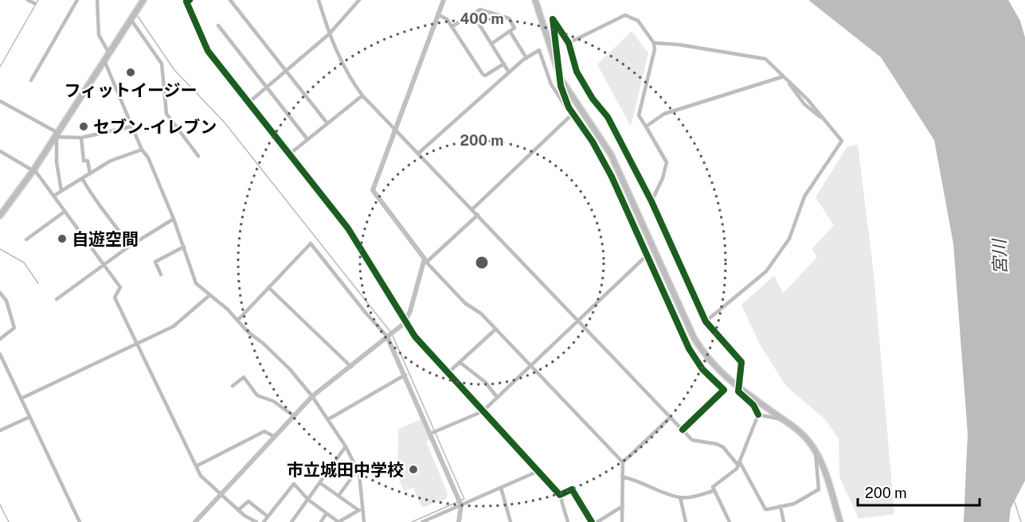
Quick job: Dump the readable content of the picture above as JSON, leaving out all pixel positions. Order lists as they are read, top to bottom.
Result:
{
  "water": ["宮川"],
  "places": [
    "フィットイージー",
    "セブン-イレブン",
    "自遊空間",
    "市立城田中学校"
  ],
  "scale_bar": "200 m",
  "rings": ["400 m", "200 m"]
}
